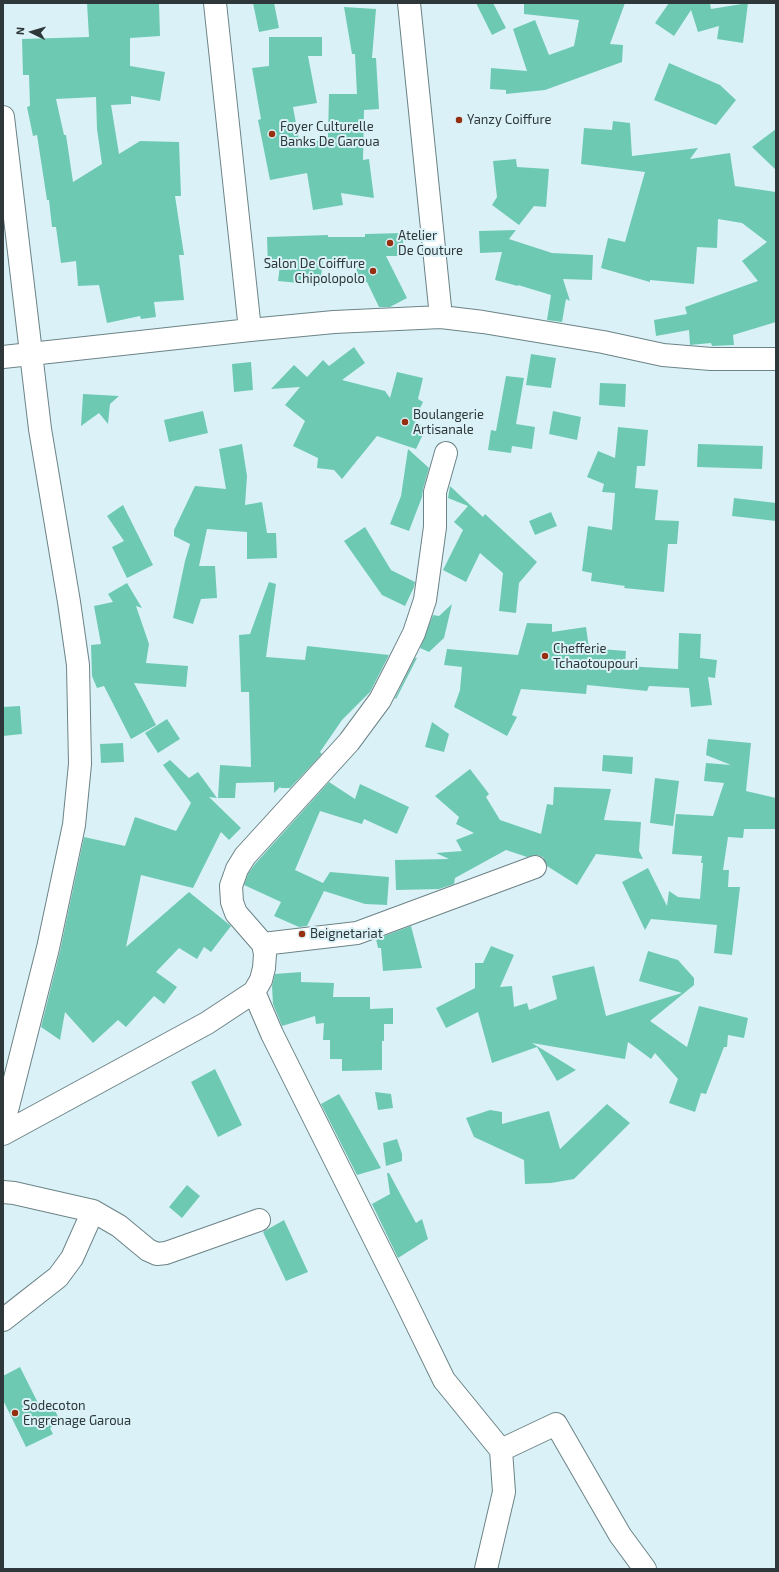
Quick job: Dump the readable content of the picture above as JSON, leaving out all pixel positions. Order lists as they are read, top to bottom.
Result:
{
  "places": [
    "Yanzy Coiffure",
    "Foyer Culturelle Banks De Garoua",
    "Atelier De Couture",
    "Salon De Coiffure Chipolopolo",
    "Boulangerie Artisanale",
    "Chefferie Tchaotoupouri",
    "Beignetariat",
    "Sodecoton Engrenage Garoua"
  ],
  "north": "left"
}
